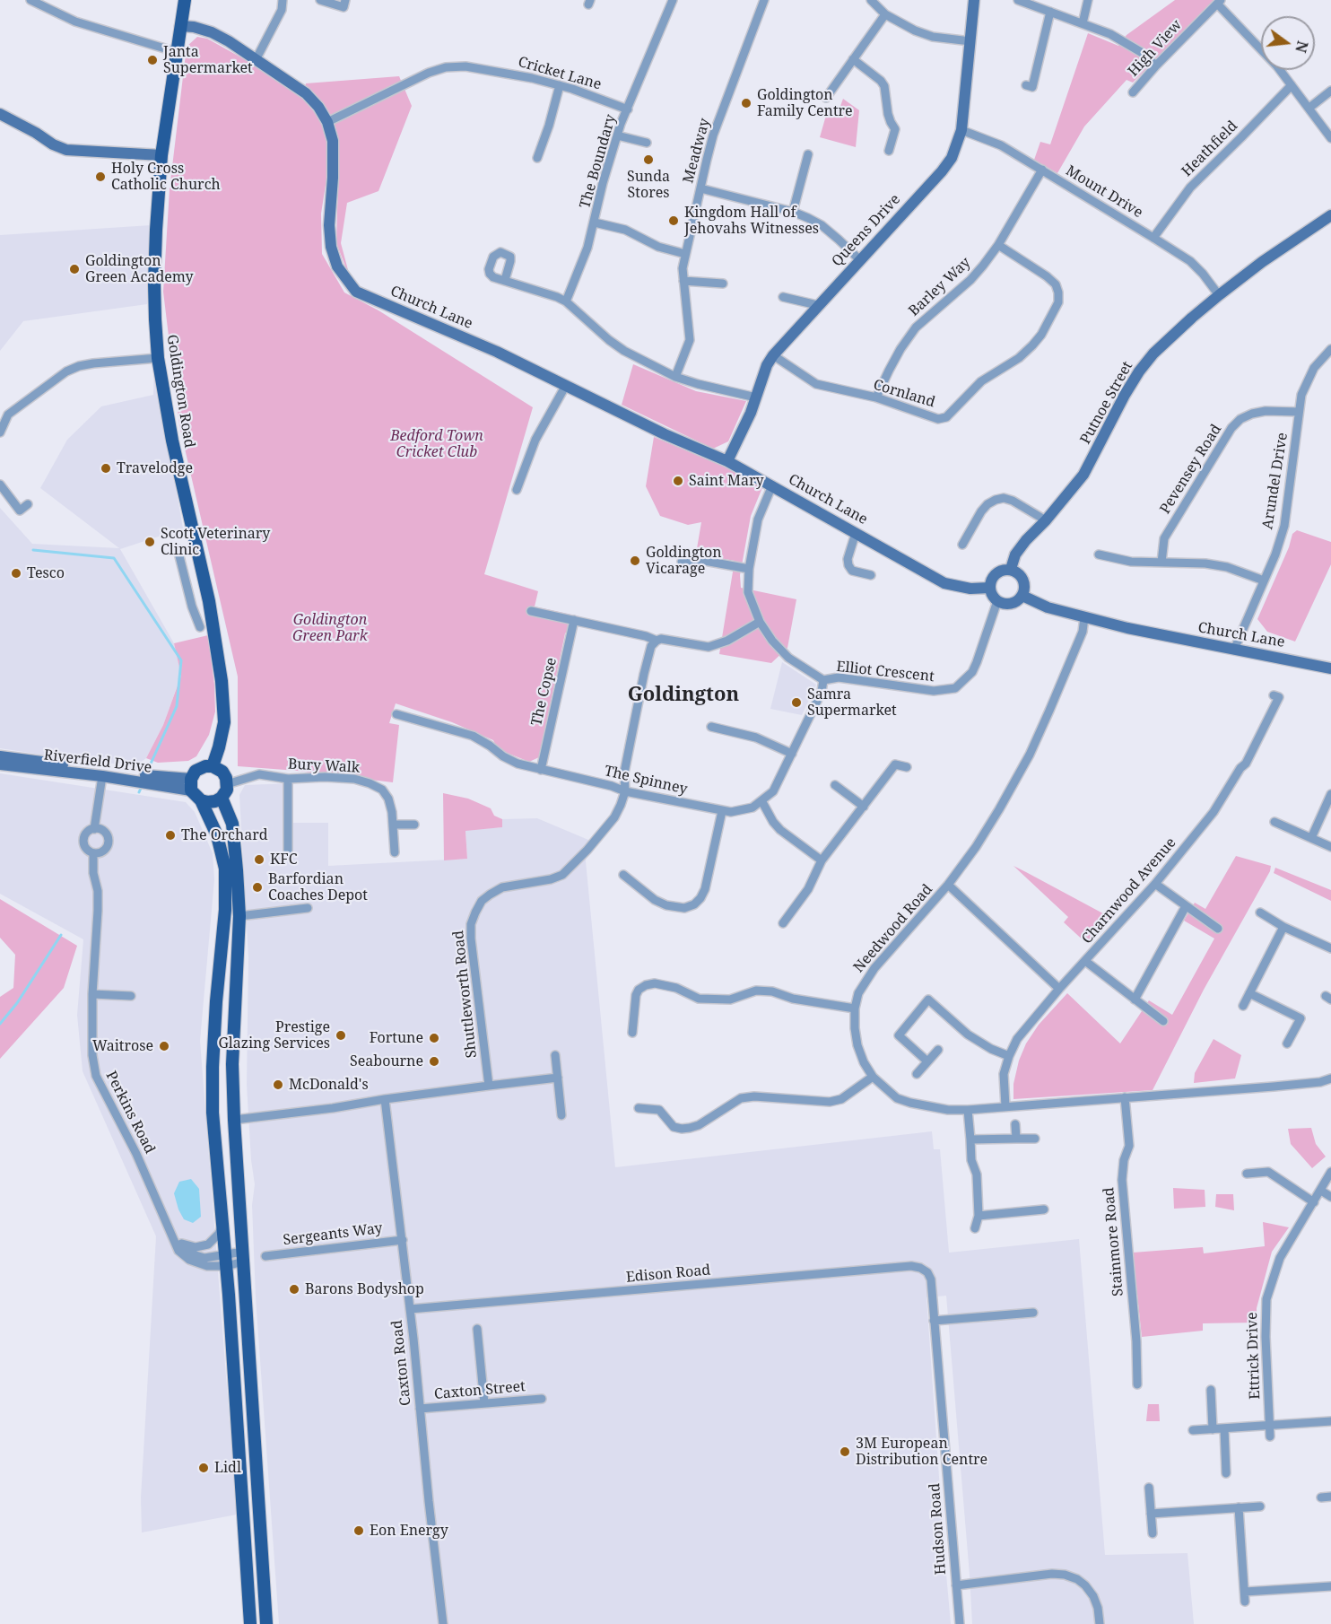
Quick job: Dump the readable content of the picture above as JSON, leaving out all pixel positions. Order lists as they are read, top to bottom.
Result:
{
  "streets": {
    "main road": ["Goldington Road"],
    "street": [
      "High View",
      "Cricket Lane",
      "Heathfield",
      "Meadway",
      "The Boundary",
      "Mount Drive",
      "Queens Drive",
      "Barley Way",
      "Church Lane",
      "Cornland",
      "Putnoe Street",
      "Pevensey Road",
      "Arundel Drive",
      "Elliot Crescent",
      "The Copse",
      "Riverfield Drive",
      "Bury Walk",
      "The Spinney",
      "Charnwood Avenue",
      "Needwood Road",
      "Shuttleworth Road",
      "Perkins Road",
      "Sergeants Way",
      "Stainmore Road",
      "Edison Road",
      "Ettrick Drive",
      "Caxton Road",
      "Caxton Street",
      "Hudson Road"
    ]
  },
  "crossings": [
    ["Cricket Lane", "The Boundary"],
    ["Cricket Lane", "Church Lane"],
    ["Heathfield", "Mount Drive"],
    ["Mount Drive", "Queens Drive"],
    ["Mount Drive", "Barley Way"],
    ["Mount Drive", "Putnoe Street"],
    ["Queens Drive", "Church Lane"],
    ["Queens Drive", "Cornland"],
    ["Barley Way", "Cornland"],
    ["Church Lane", "Putnoe Street"],
    ["Church Lane", "Arundel Drive"],
    ["Church Lane", "Elliot Crescent"],
    ["Church Lane", "Needwood Road"],
    ["Goldington Road", "Riverfield Drive"],
    ["Goldington Road", "Bury Walk"],
    ["Putnoe Street", "Elliot Crescent"],
    ["Pevensey Road", "Arundel Drive"],
    ["The Copse", "The Spinney"],
    ["Riverfield Drive", "Bury Walk"],
    ["The Spinney", "Shuttleworth Road"],
    ["Charnwood Avenue", "Needwood Road"],
    ["Needwood Road", "Stainmore Road"],
    ["Sergeants Way", "Caxton Road"],
    ["Edison Road", "Caxton Road"],
    ["Edison Road", "Hudson Road"],
    ["Caxton Road", "Caxton Street"]
  ],
  "districts": ["Goldington"],
  "parks": ["Bedford Town Cricket Club", "Goldington Green Park"],
  "places": [
    "Janta Supermarket",
    "Goldington Family Centre",
    "Sunda Stores",
    "Holy Cross Catholic Church",
    "Kingdom Hall of Jehovahs Witnesses",
    "Goldington Green Academy",
    "Travelodge",
    "Saint Mary",
    "Scott Veterinary Clinic",
    "Goldington Vicarage",
    "Tesco",
    "Samra Supermarket",
    "The Orchard",
    "KFC",
    "Barfordian Coaches Depot",
    "Prestige Glazing Services",
    "Fortune",
    "Waitrose",
    "Seabourne",
    "McDonald's",
    "Barons Bodyshop",
    "3M European Distribution Centre",
    "Lidl",
    "Eon Energy"
  ],
  "north": "right"
}
